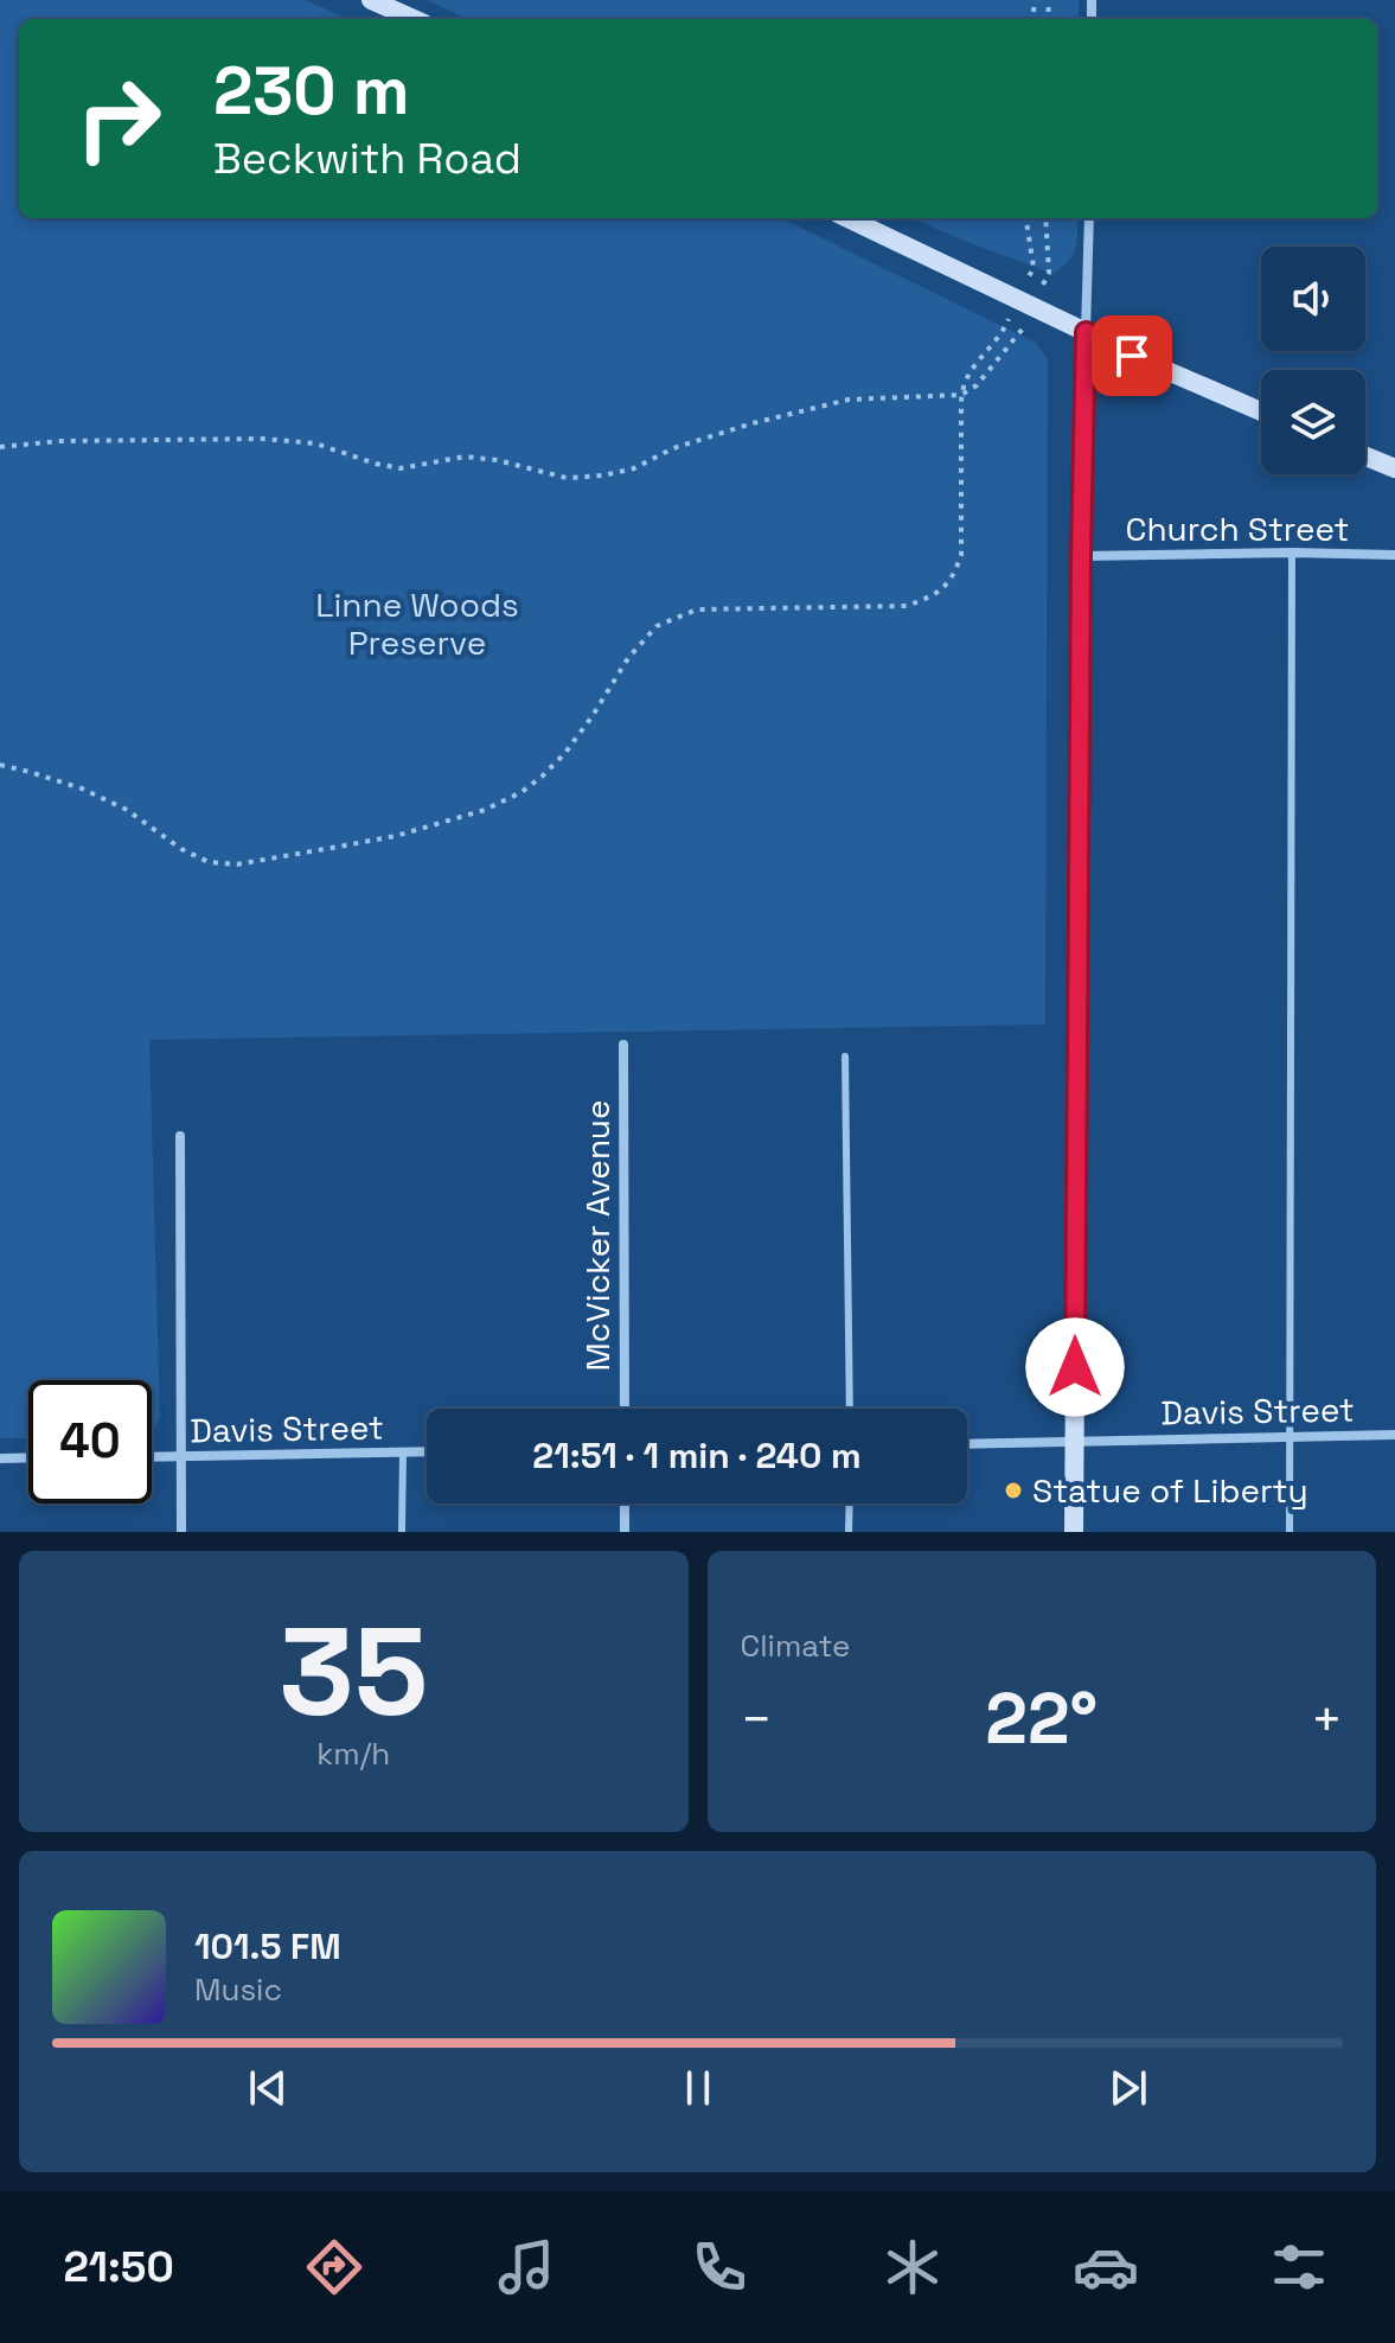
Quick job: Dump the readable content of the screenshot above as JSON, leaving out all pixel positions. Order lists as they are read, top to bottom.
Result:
{
  "streets": {
    "street": ["Church Street", "McVicker Avenue", "Davis Street"]
  },
  "parks": ["Linne Woods Preserve"],
  "places": ["Statue of Liberty"],
  "page": {
    "turn": ["230 m", "Beckwith Road"],
    "limit": "40",
    "trip": "21:51 · 1 min · 240 m",
    "tile": [
      ["35", "km/h"],
      "Climate"
    ],
    "heat": ["−", "22°", "+"],
    "song": ["101.5 FM", "Music"],
    "tabs": "21:50"
  }
}
